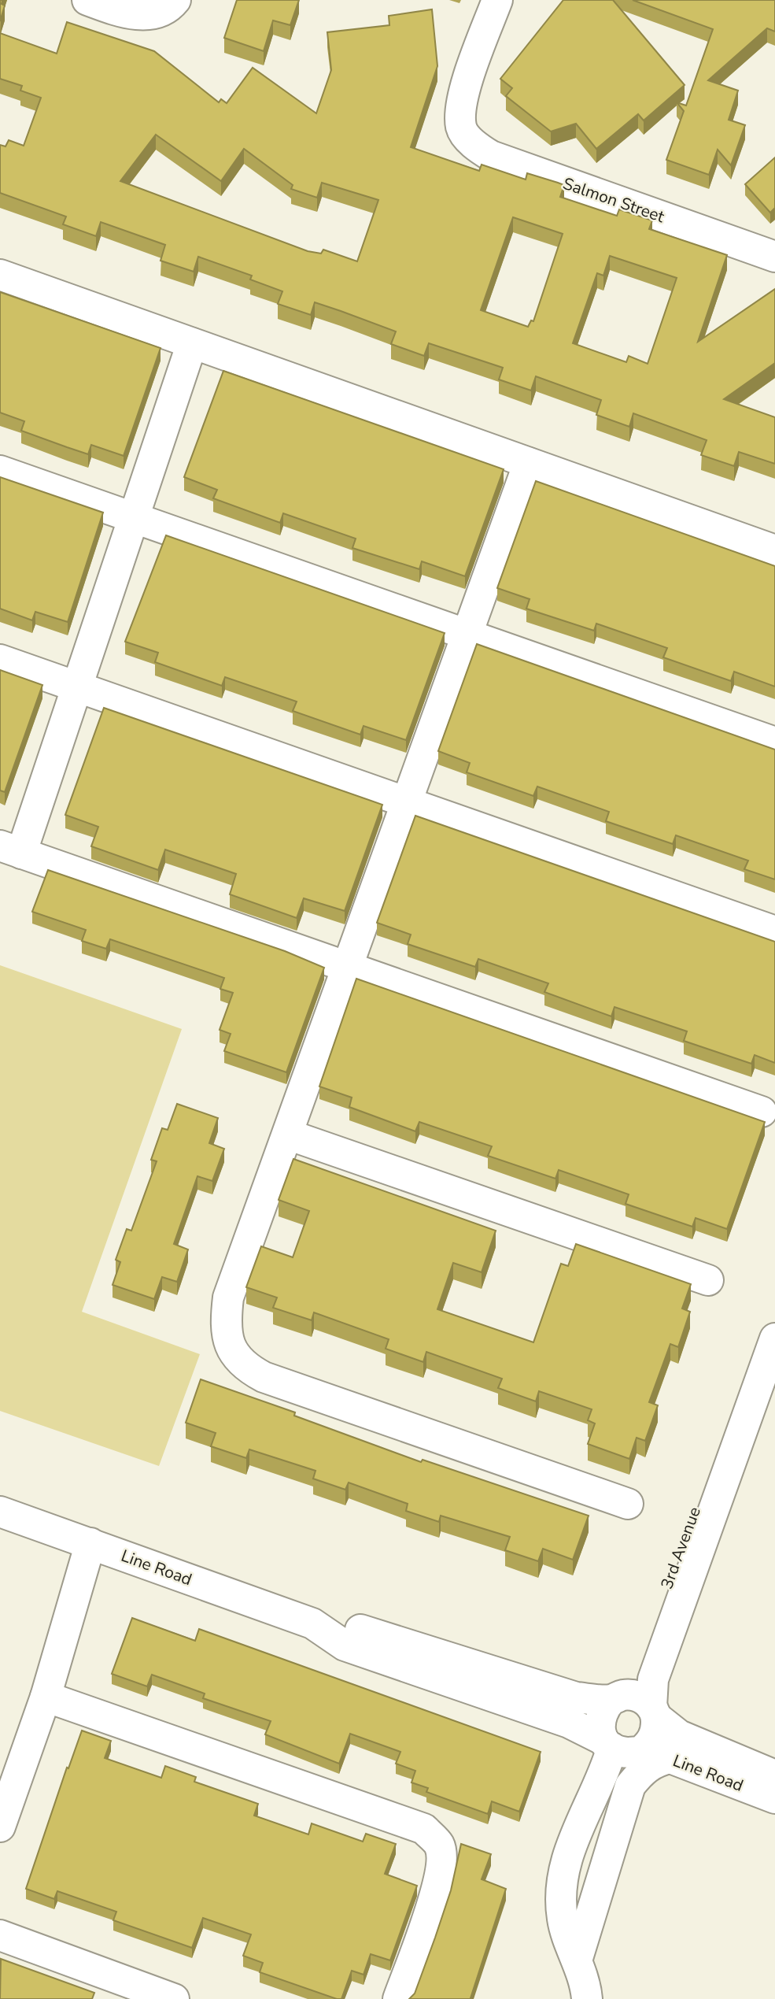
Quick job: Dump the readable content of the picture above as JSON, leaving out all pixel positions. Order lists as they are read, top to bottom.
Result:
{
  "streets": {
    "street": ["Salmon Street", "3rd Avenue", "Line Road"]
  },
  "crossings": [
    ["3rd Avenue", "Line Road"]
  ]
}
